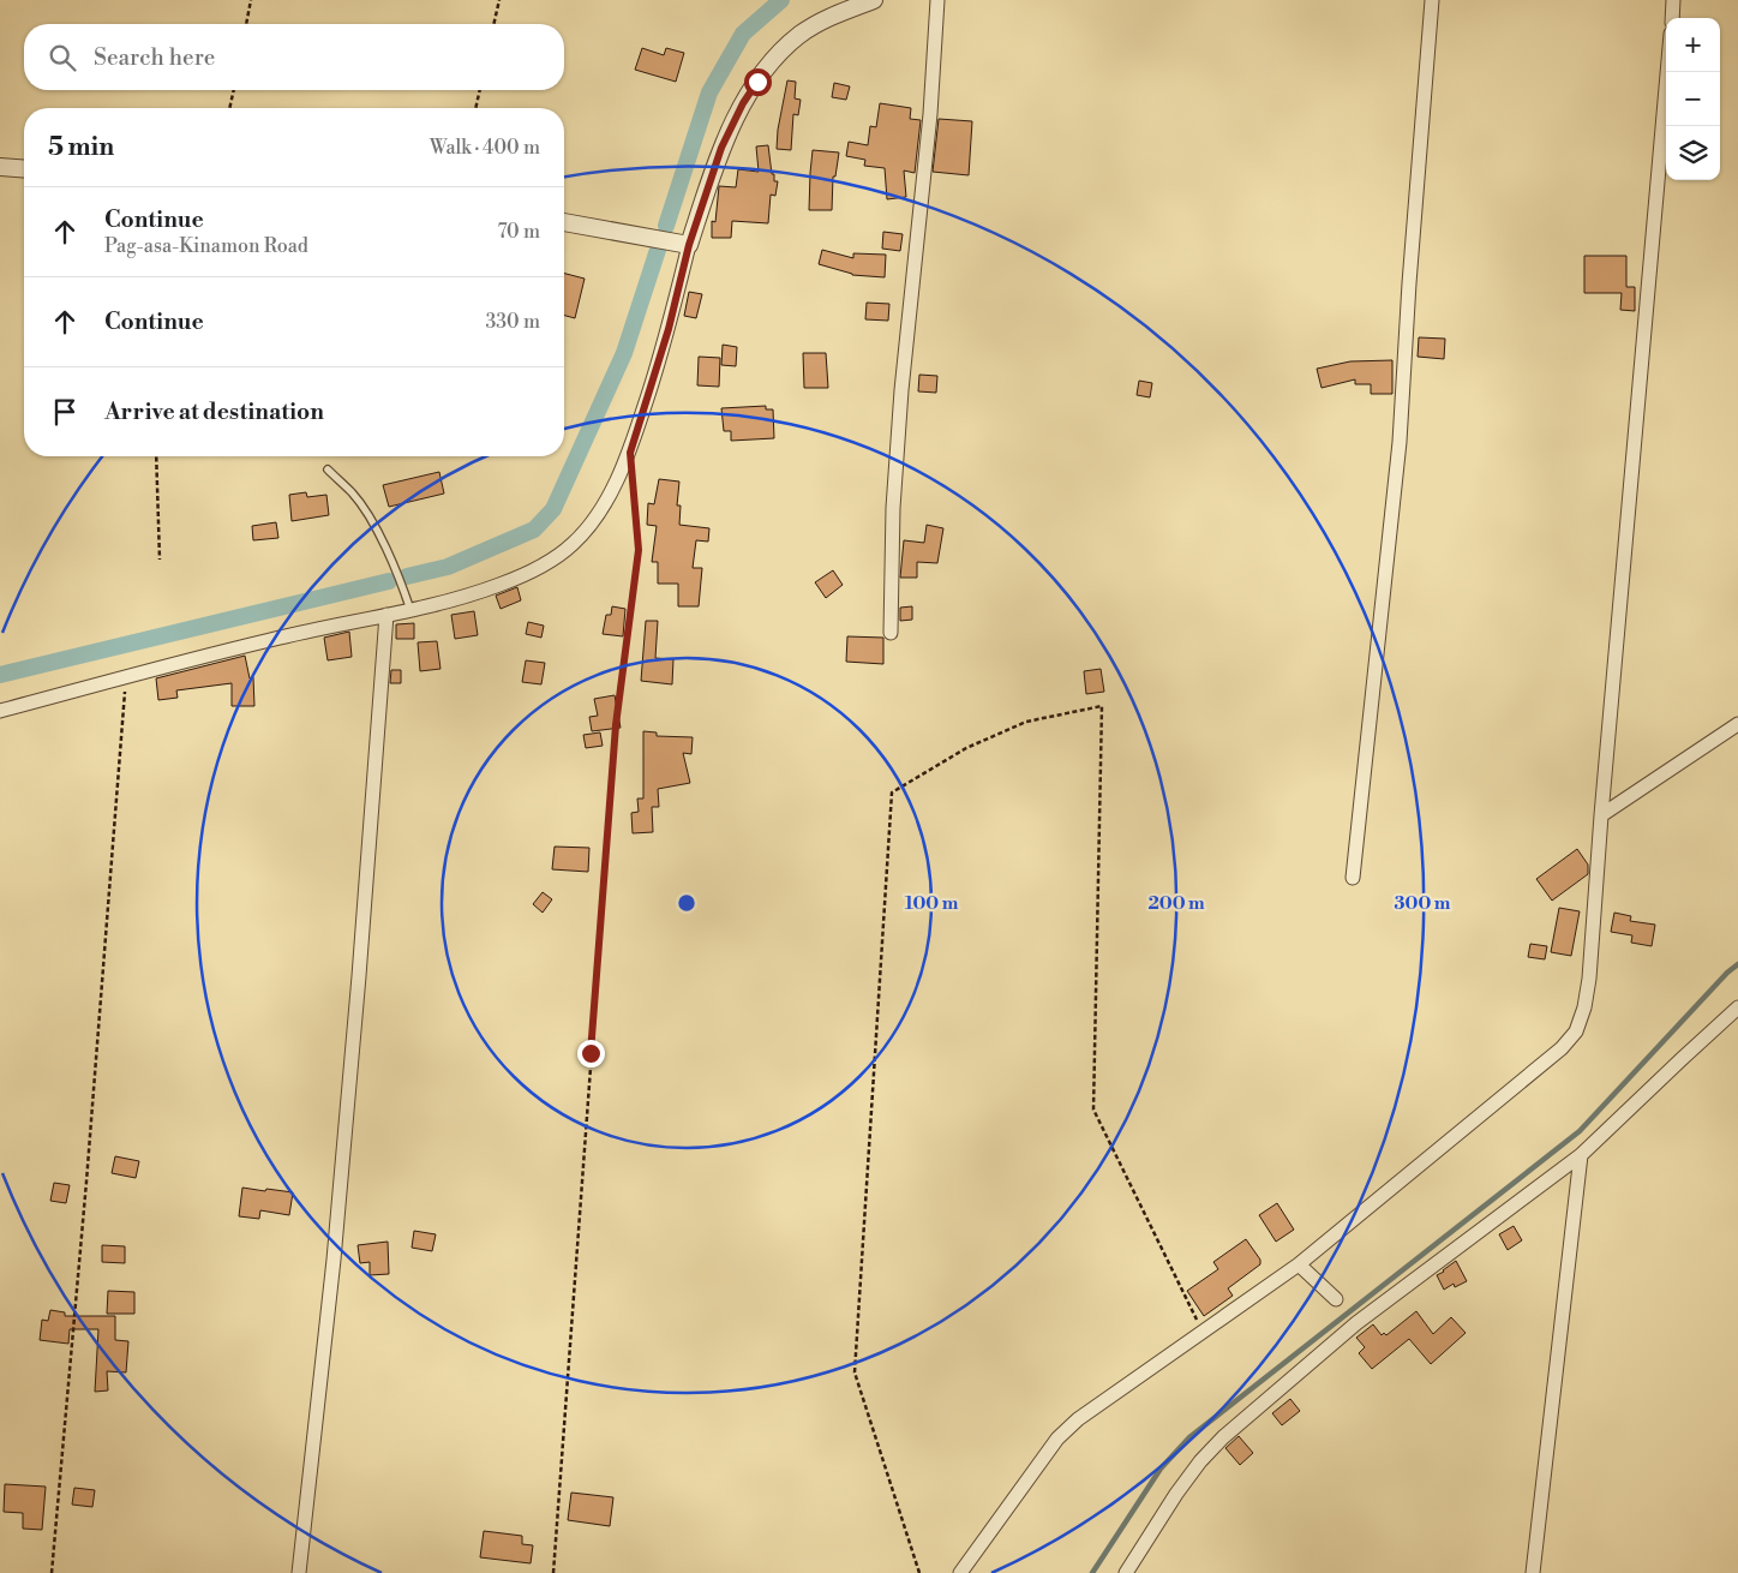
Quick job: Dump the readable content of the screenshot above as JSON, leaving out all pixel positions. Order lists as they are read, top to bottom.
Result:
{
  "page": {
    "map_buttons": ["+", "−"],
    "search": "Search here",
    "heading": ["5 min", "Walk · 400 m"],
    "list": [
      ["Continue", "Pag-asa-Kinamon Road", "70 m"],
      ["Continue", "330 m"],
      "Arrive at destination"
    ]
  },
  "rings": ["100 m", "200 m", "300 m"]
}
